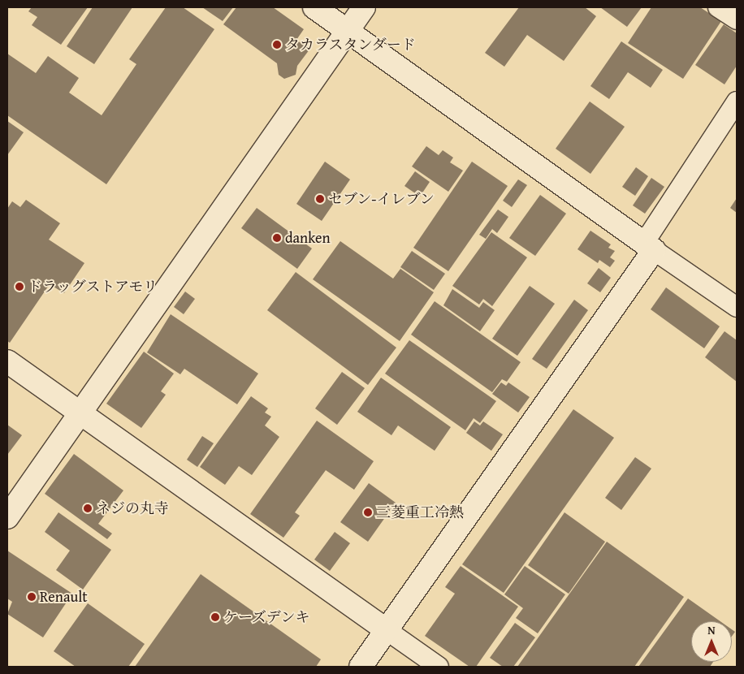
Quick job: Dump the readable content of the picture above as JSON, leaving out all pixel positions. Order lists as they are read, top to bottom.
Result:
{
  "places": [
    "タカラスタンダード",
    "セブン-イレブン",
    "danken",
    "ドラッグストアモリ",
    "ネジの丸寺",
    "三菱重工冷熱",
    "Renault",
    "ケーズデンキ"
  ],
  "north": "top"
}
